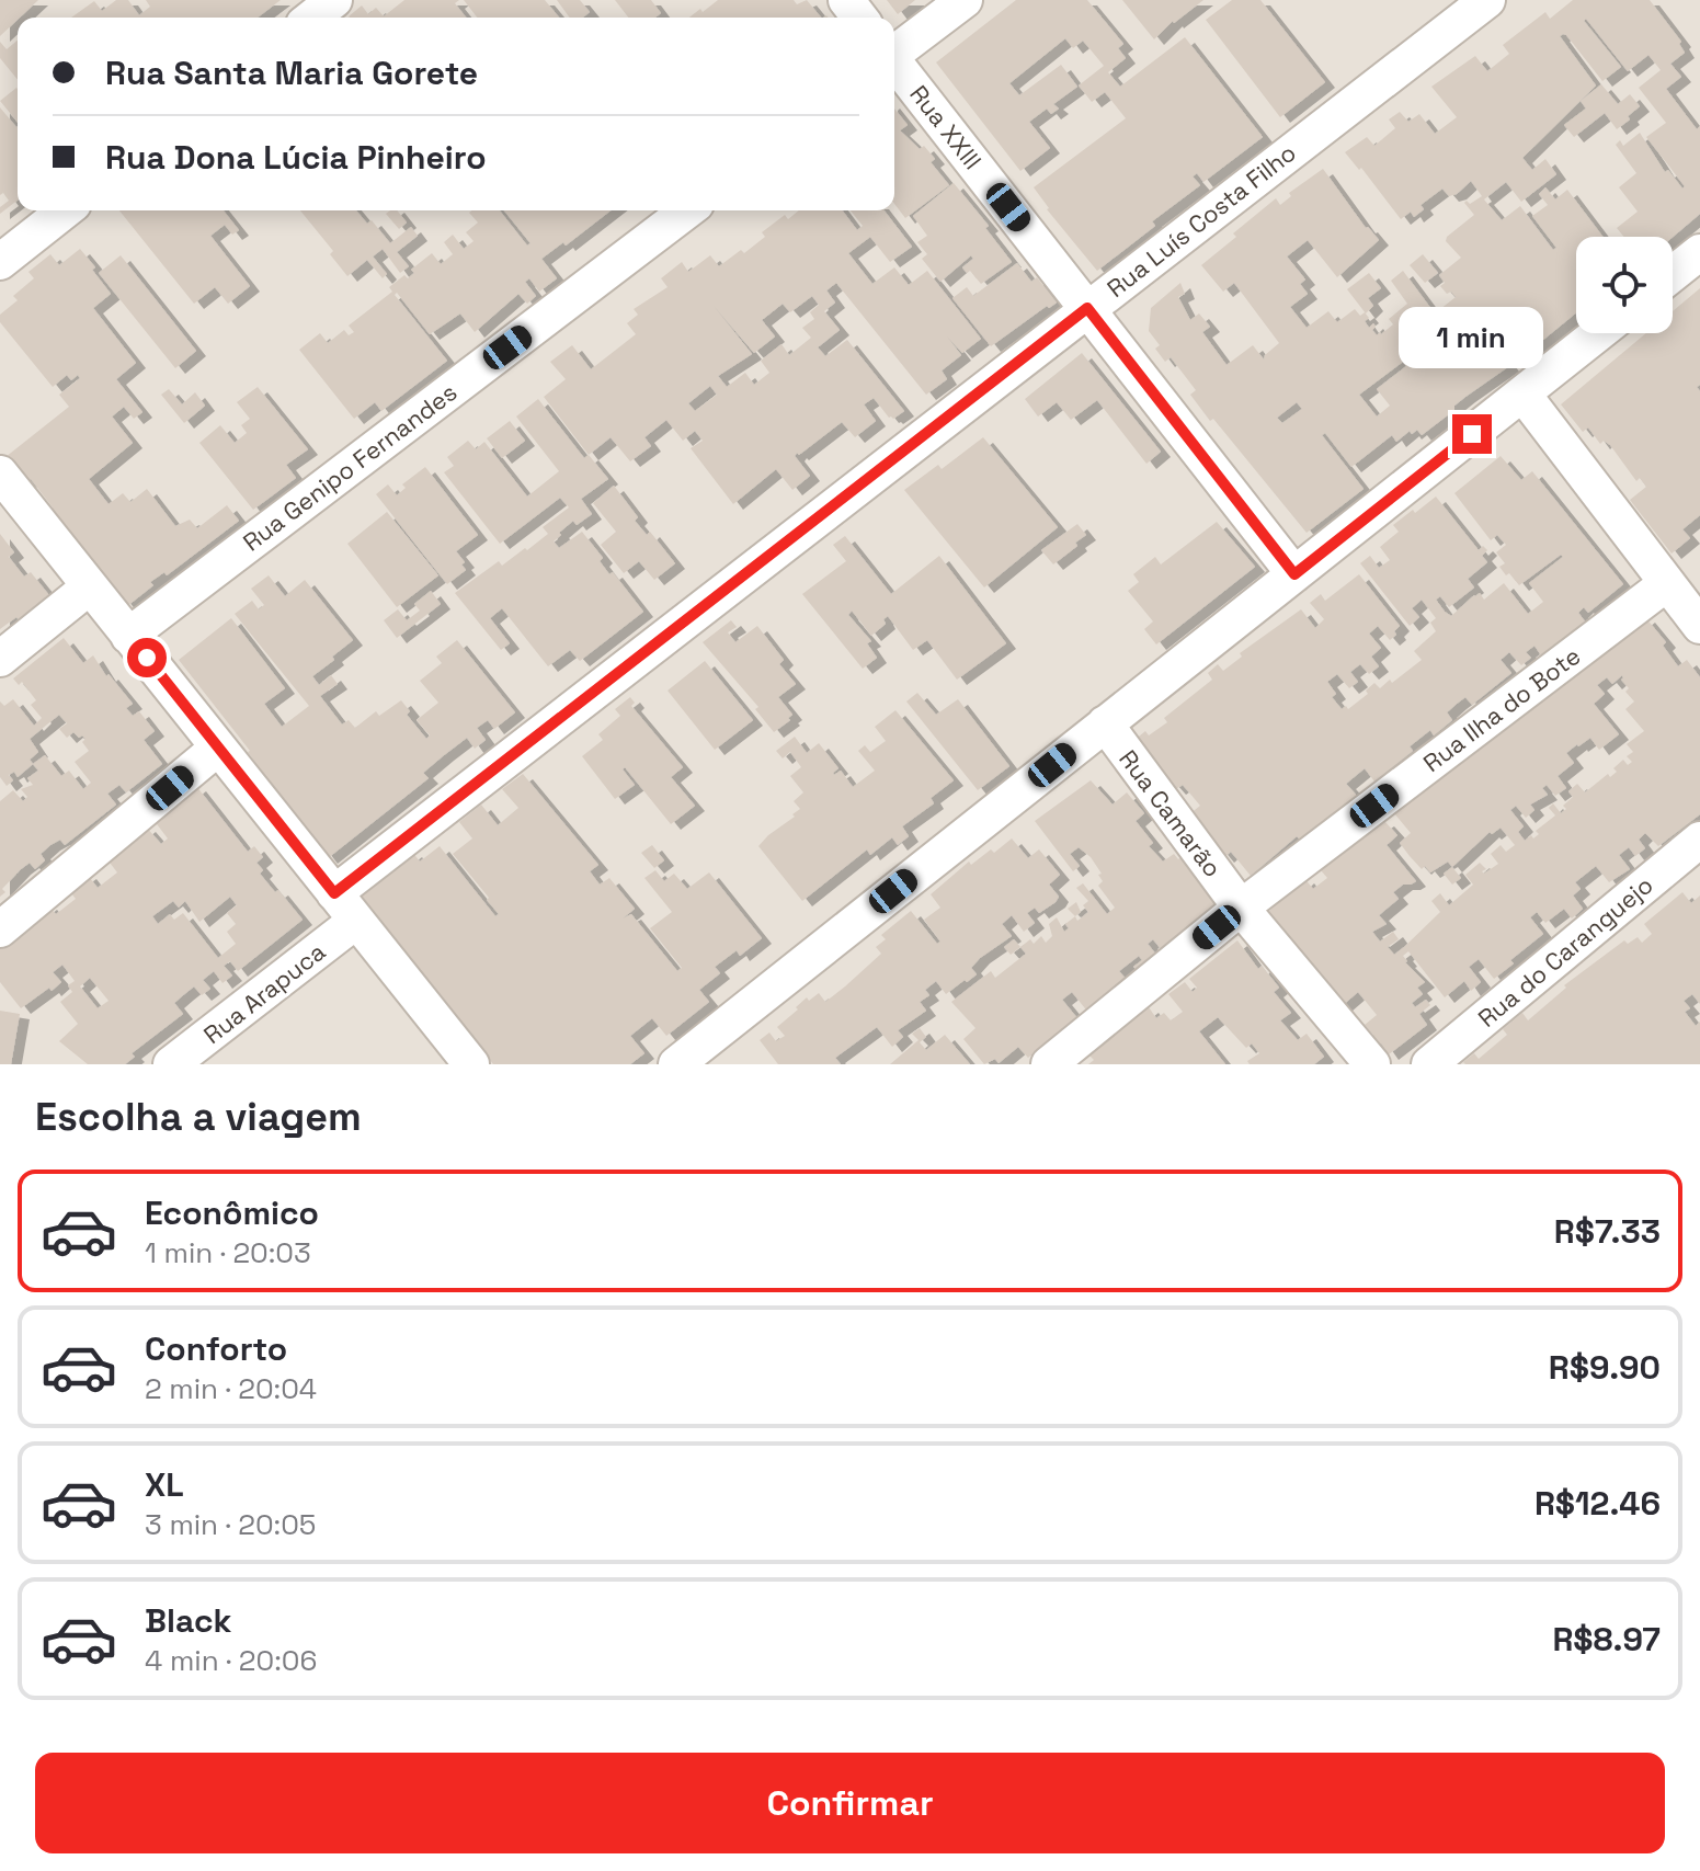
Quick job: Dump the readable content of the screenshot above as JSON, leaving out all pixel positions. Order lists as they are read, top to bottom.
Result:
{
  "streets": {
    "street": [
      "Rua XXIII",
      "Rua Luís Costa Filho",
      "Rua Genipo Fernandes",
      "Rua Ilha do Bote",
      "Rua Camarão",
      "Rua do Caranguejo",
      "Rua Arapuca"
    ]
  },
  "crossings": [
    ["Rua XXIII", "Rua Luís Costa Filho"],
    ["Rua Ilha do Bote", "Rua Camarão"]
  ],
  "page": {
    "banner": ["Rua Santa Maria Gorete", "Rua Dona Lúcia Pinheiro"],
    "bubble": "1 min",
    "heading": "Escolha a viagem",
    "list": [
      {
        "name": "Econômico",
        "note": "1 min · 20:03",
        "value": "R$7.33"
      },
      {
        "name": "Conforto",
        "note": "2 min · 20:04",
        "value": "R$9.90"
      },
      {
        "name": "XL",
        "note": "3 min · 20:05",
        "value": "R$12.46"
      },
      {
        "name": "Black",
        "note": "4 min · 20:06",
        "value": "R$8.97"
      }
    ],
    "buttons": "Confirmar"
  }
}
